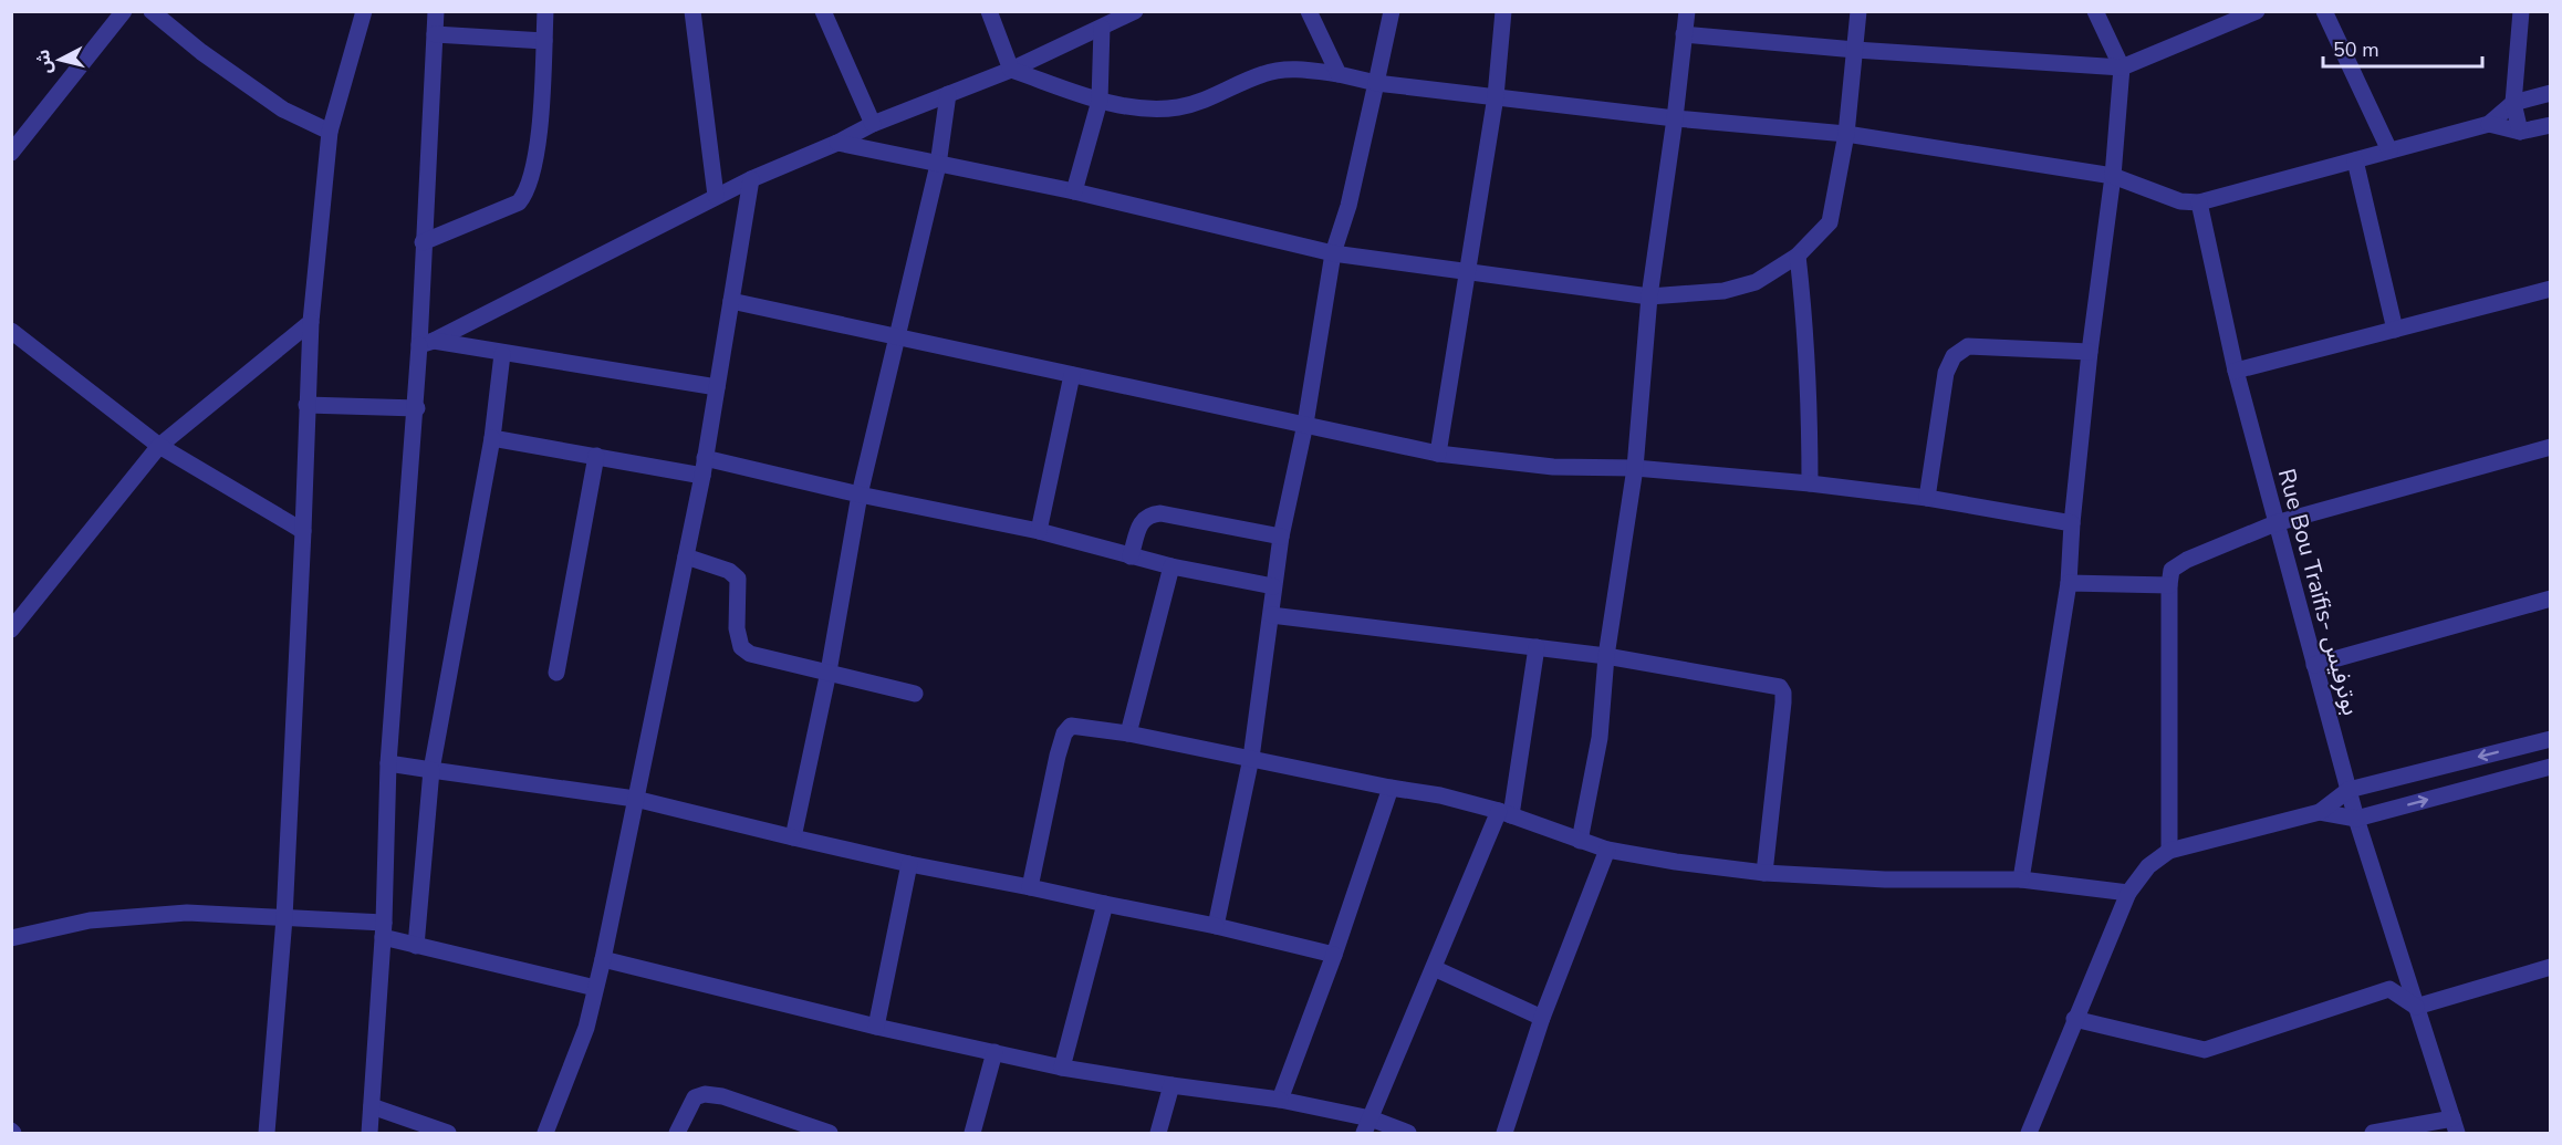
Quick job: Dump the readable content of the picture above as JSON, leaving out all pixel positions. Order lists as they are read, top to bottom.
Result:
{
  "streets": {
    "street": ["Rue Bou Traifis- بوترفيس"]
  },
  "scale_bar": "50 m",
  "north": "left"
}
